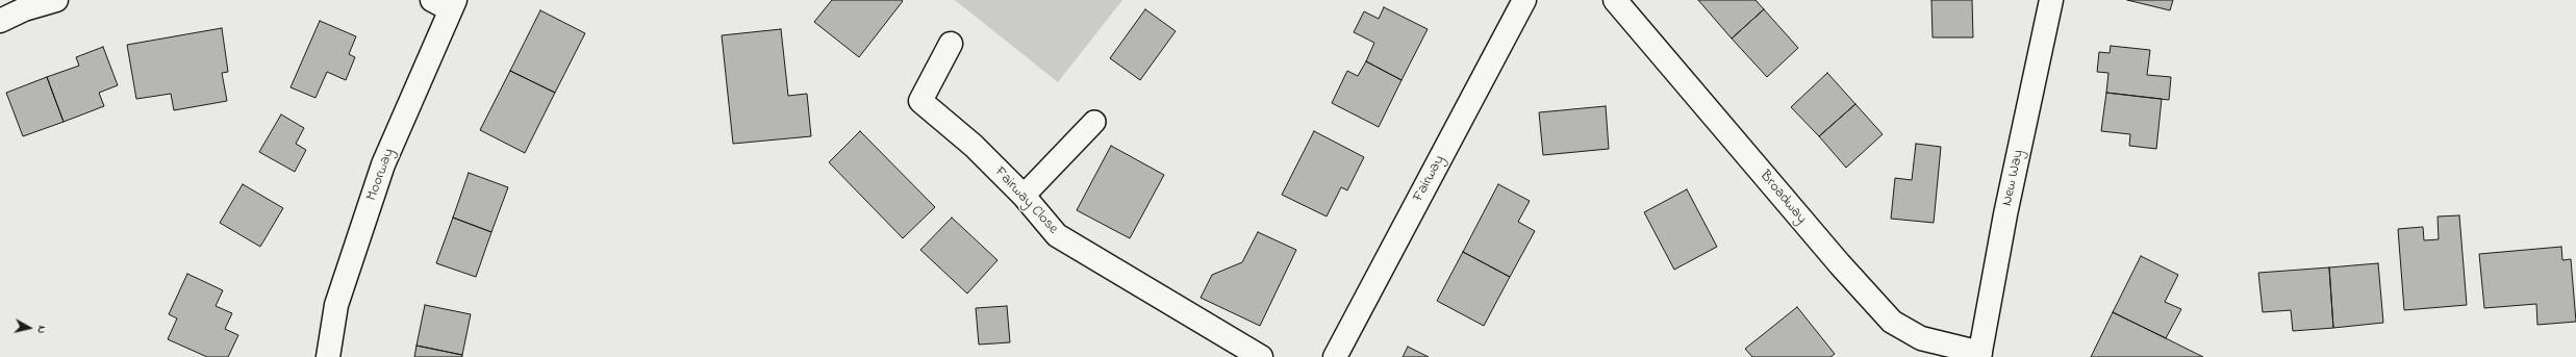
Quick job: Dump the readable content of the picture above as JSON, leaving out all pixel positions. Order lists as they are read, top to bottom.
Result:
{
  "streets": {
    "street": [
      "Moorway",
      "New Way",
      "Fairway",
      "Broadway",
      "Fairway Close"
    ]
  },
  "crossings": [
    ["New Way", "Broadway"]
  ],
  "north": "right"
}
